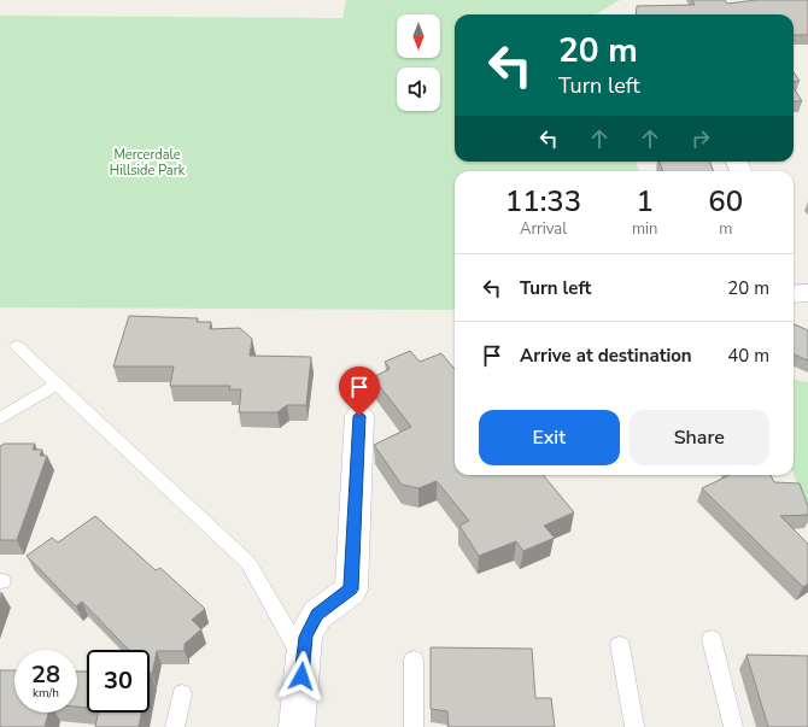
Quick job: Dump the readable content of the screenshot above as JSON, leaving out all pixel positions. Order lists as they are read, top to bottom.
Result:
{
  "parks": ["Mercerdale Hillside Park"],
  "north": "bottom",
  "page": {
    "turn": ["20 m", "Turn left"],
    "eta": [
      "11:33",
      "Arrival",
      "1",
      "min",
      "60",
      "m"
    ],
    "list": [
      {
        "name": "Turn left",
        "value": "20 m"
      },
      {
        "name": "Arrive at destination",
        "value": "40 m"
      }
    ],
    "buttons": ["Exit", "Share"],
    "speed": "28 km/h",
    "limit": "30"
  }
}
